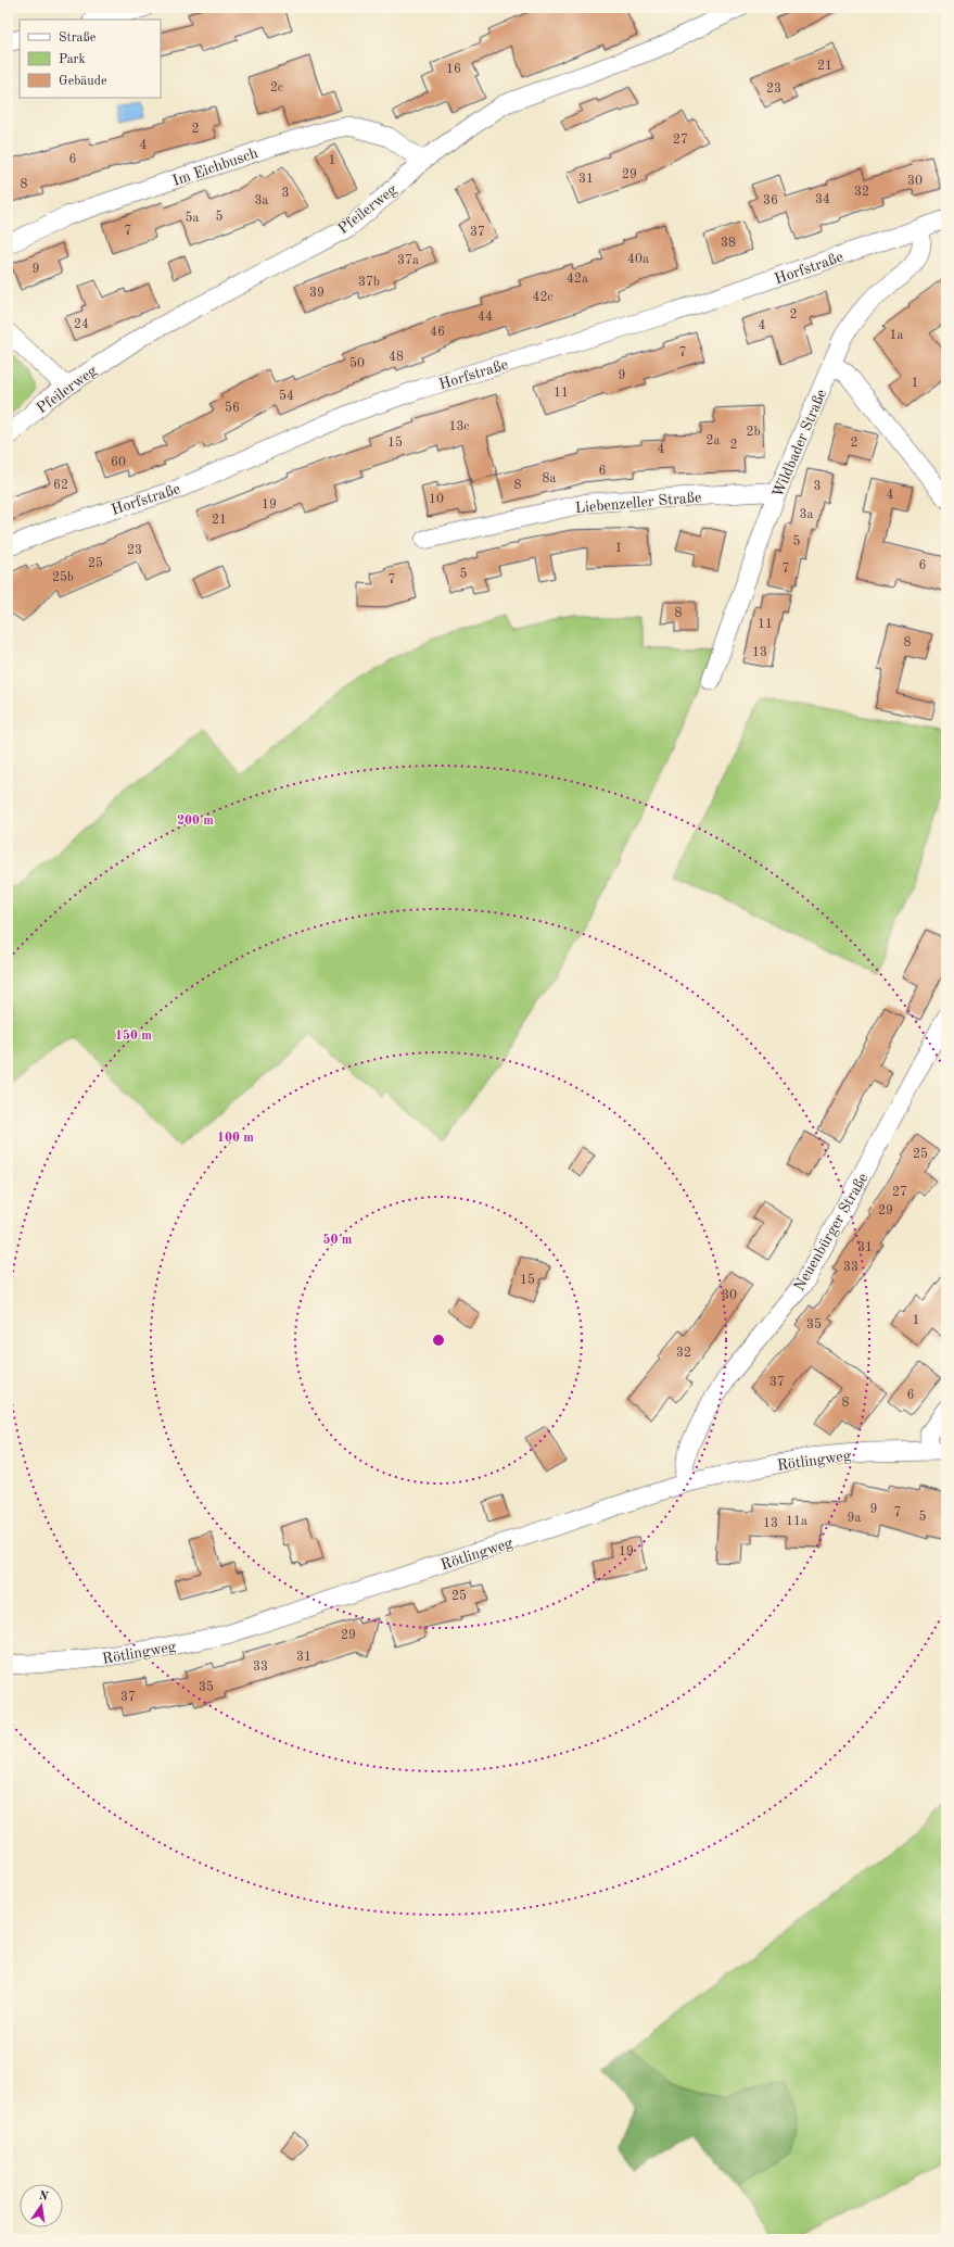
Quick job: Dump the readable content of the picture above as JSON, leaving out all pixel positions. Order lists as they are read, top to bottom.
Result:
{
  "streets": {
    "street": [
      "Im Eichbusch",
      "Pfeilerweg",
      "Horfstraße",
      "Wildbader Straße",
      "Liebenzeller Straße",
      "Neuenbürger Straße",
      "Rötlingweg"
    ]
  },
  "crossings": [
    ["Im Eichbusch", "Pfeilerweg"],
    ["Horfstraße", "Wildbader Straße"],
    ["Wildbader Straße", "Liebenzeller Straße"],
    ["Neuenbürger Straße", "Rötlingweg"]
  ],
  "house_numbers": [
    "21",
    "16",
    "2c",
    "23",
    "2",
    "27",
    "4",
    "6",
    "1",
    "29",
    "31",
    "30",
    "8",
    "32",
    "3",
    "34",
    "3a",
    "36",
    "5",
    "5a",
    "7",
    "37",
    "38",
    "40a",
    "37a",
    "9",
    "42a",
    "37b",
    "39",
    "42c",
    "2",
    "44",
    "24",
    "4",
    "46",
    "1a",
    "7",
    "48",
    "50",
    "9",
    "1",
    "11",
    "54",
    "56",
    "13c",
    "2b",
    "2a",
    "15",
    "2",
    "2",
    "4",
    "60",
    "6",
    "8a",
    "62",
    "8",
    "3",
    "4",
    "10",
    "19",
    "3a",
    "21",
    "5",
    "1",
    "23",
    "25",
    "6",
    "7",
    "5",
    "25b",
    "7",
    "8",
    "11",
    "8",
    "13",
    "25",
    "27",
    "29",
    "31",
    "33",
    "15",
    "30",
    "1",
    "35",
    "32",
    "37",
    "6",
    "8",
    "9",
    "7",
    "5",
    "9a",
    "11a",
    "13",
    "19",
    "25",
    "29",
    "31",
    "33",
    "35",
    "37"
  ],
  "legend": ["Straße", "Park", "Gebäude"],
  "north": "top",
  "rings": [
    "200 m",
    "150 m",
    "100 m",
    "50 m"
  ]
}
